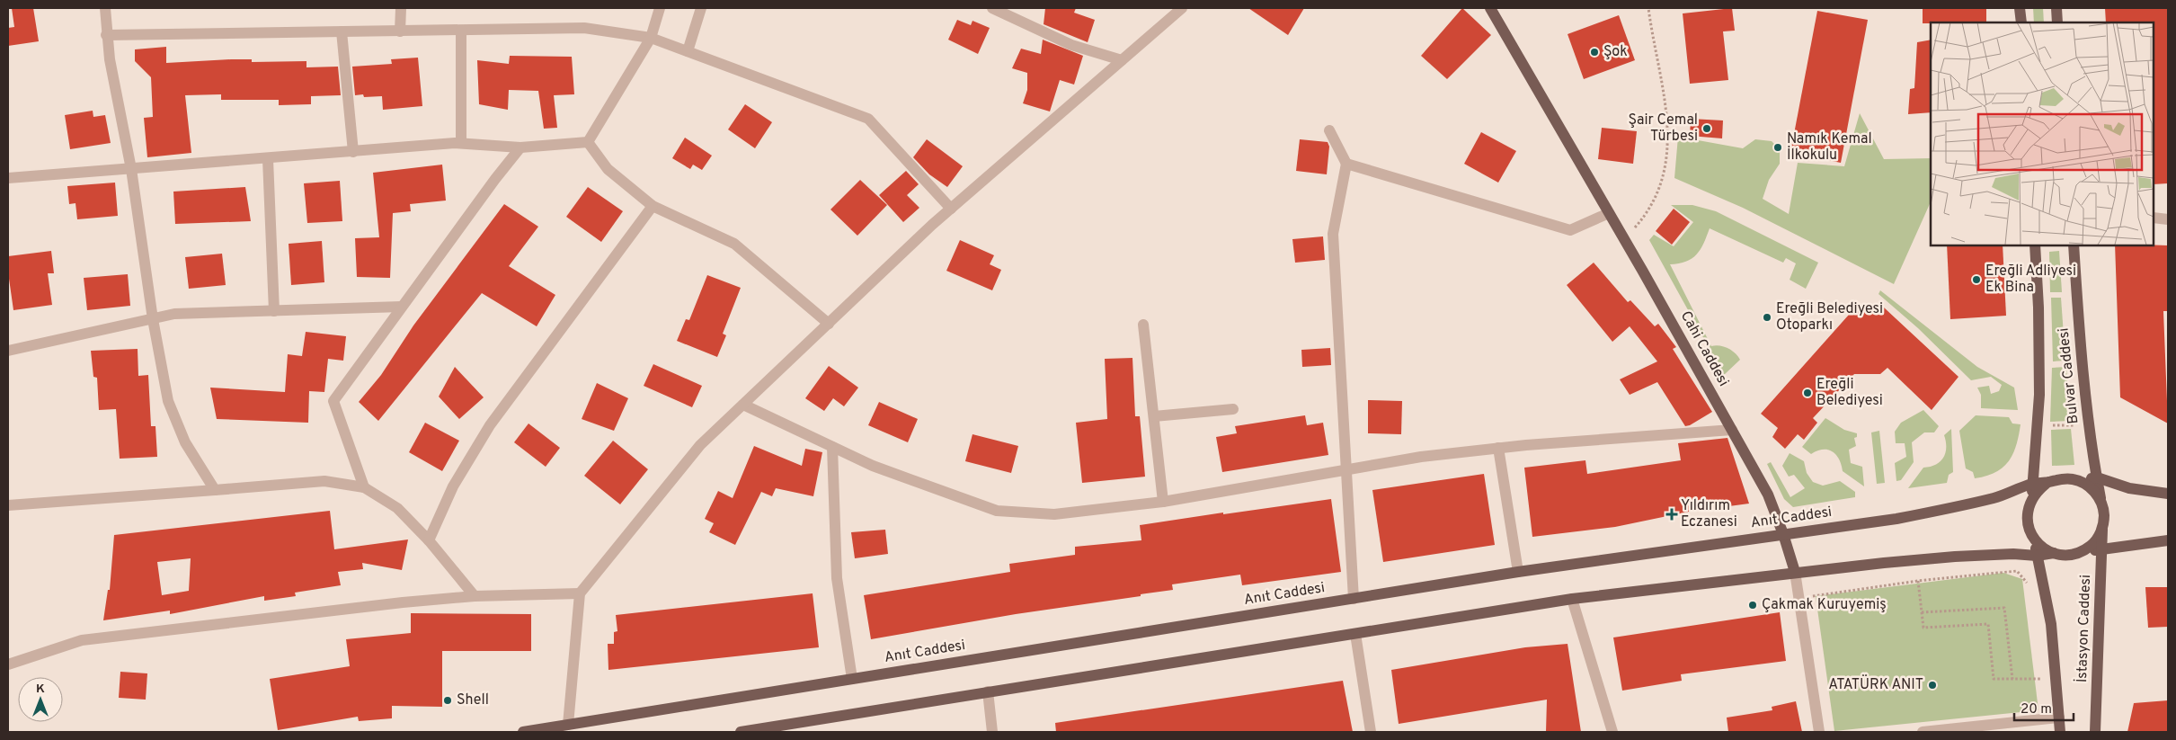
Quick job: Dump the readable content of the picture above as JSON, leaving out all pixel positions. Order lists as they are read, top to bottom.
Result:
{
  "streets": {
    "main road": [
      "Cahi Caddesi",
      "Bulvar Caddesi",
      "Anıt Caddesi",
      "İstasyon Caddesi"
    ]
  },
  "crossings": [
    ["Cahi Caddesi", "Anıt Caddesi"],
    ["Bulvar Caddesi", "Anıt Caddesi"],
    ["Bulvar Caddesi", "İstasyon Caddesi"],
    ["Anıt Caddesi", "İstasyon Caddesi"]
  ],
  "places": {
    "other": [
      "Şok",
      "Şair Cemal Türbesi",
      "Namık Kemal İlkokulu",
      "Ereğli Adliyesi Ek Bina",
      "Ereğli Belediyesi Otoparkı",
      "Ereğli Belediyesi",
      "Çakmak Kuruyemiş",
      "ATATÜRK ANIT",
      "Shell"
    ],
    "health": ["Yıldırım Eczanesi"]
  },
  "scale_bar": "20 m",
  "north": "top"
}
